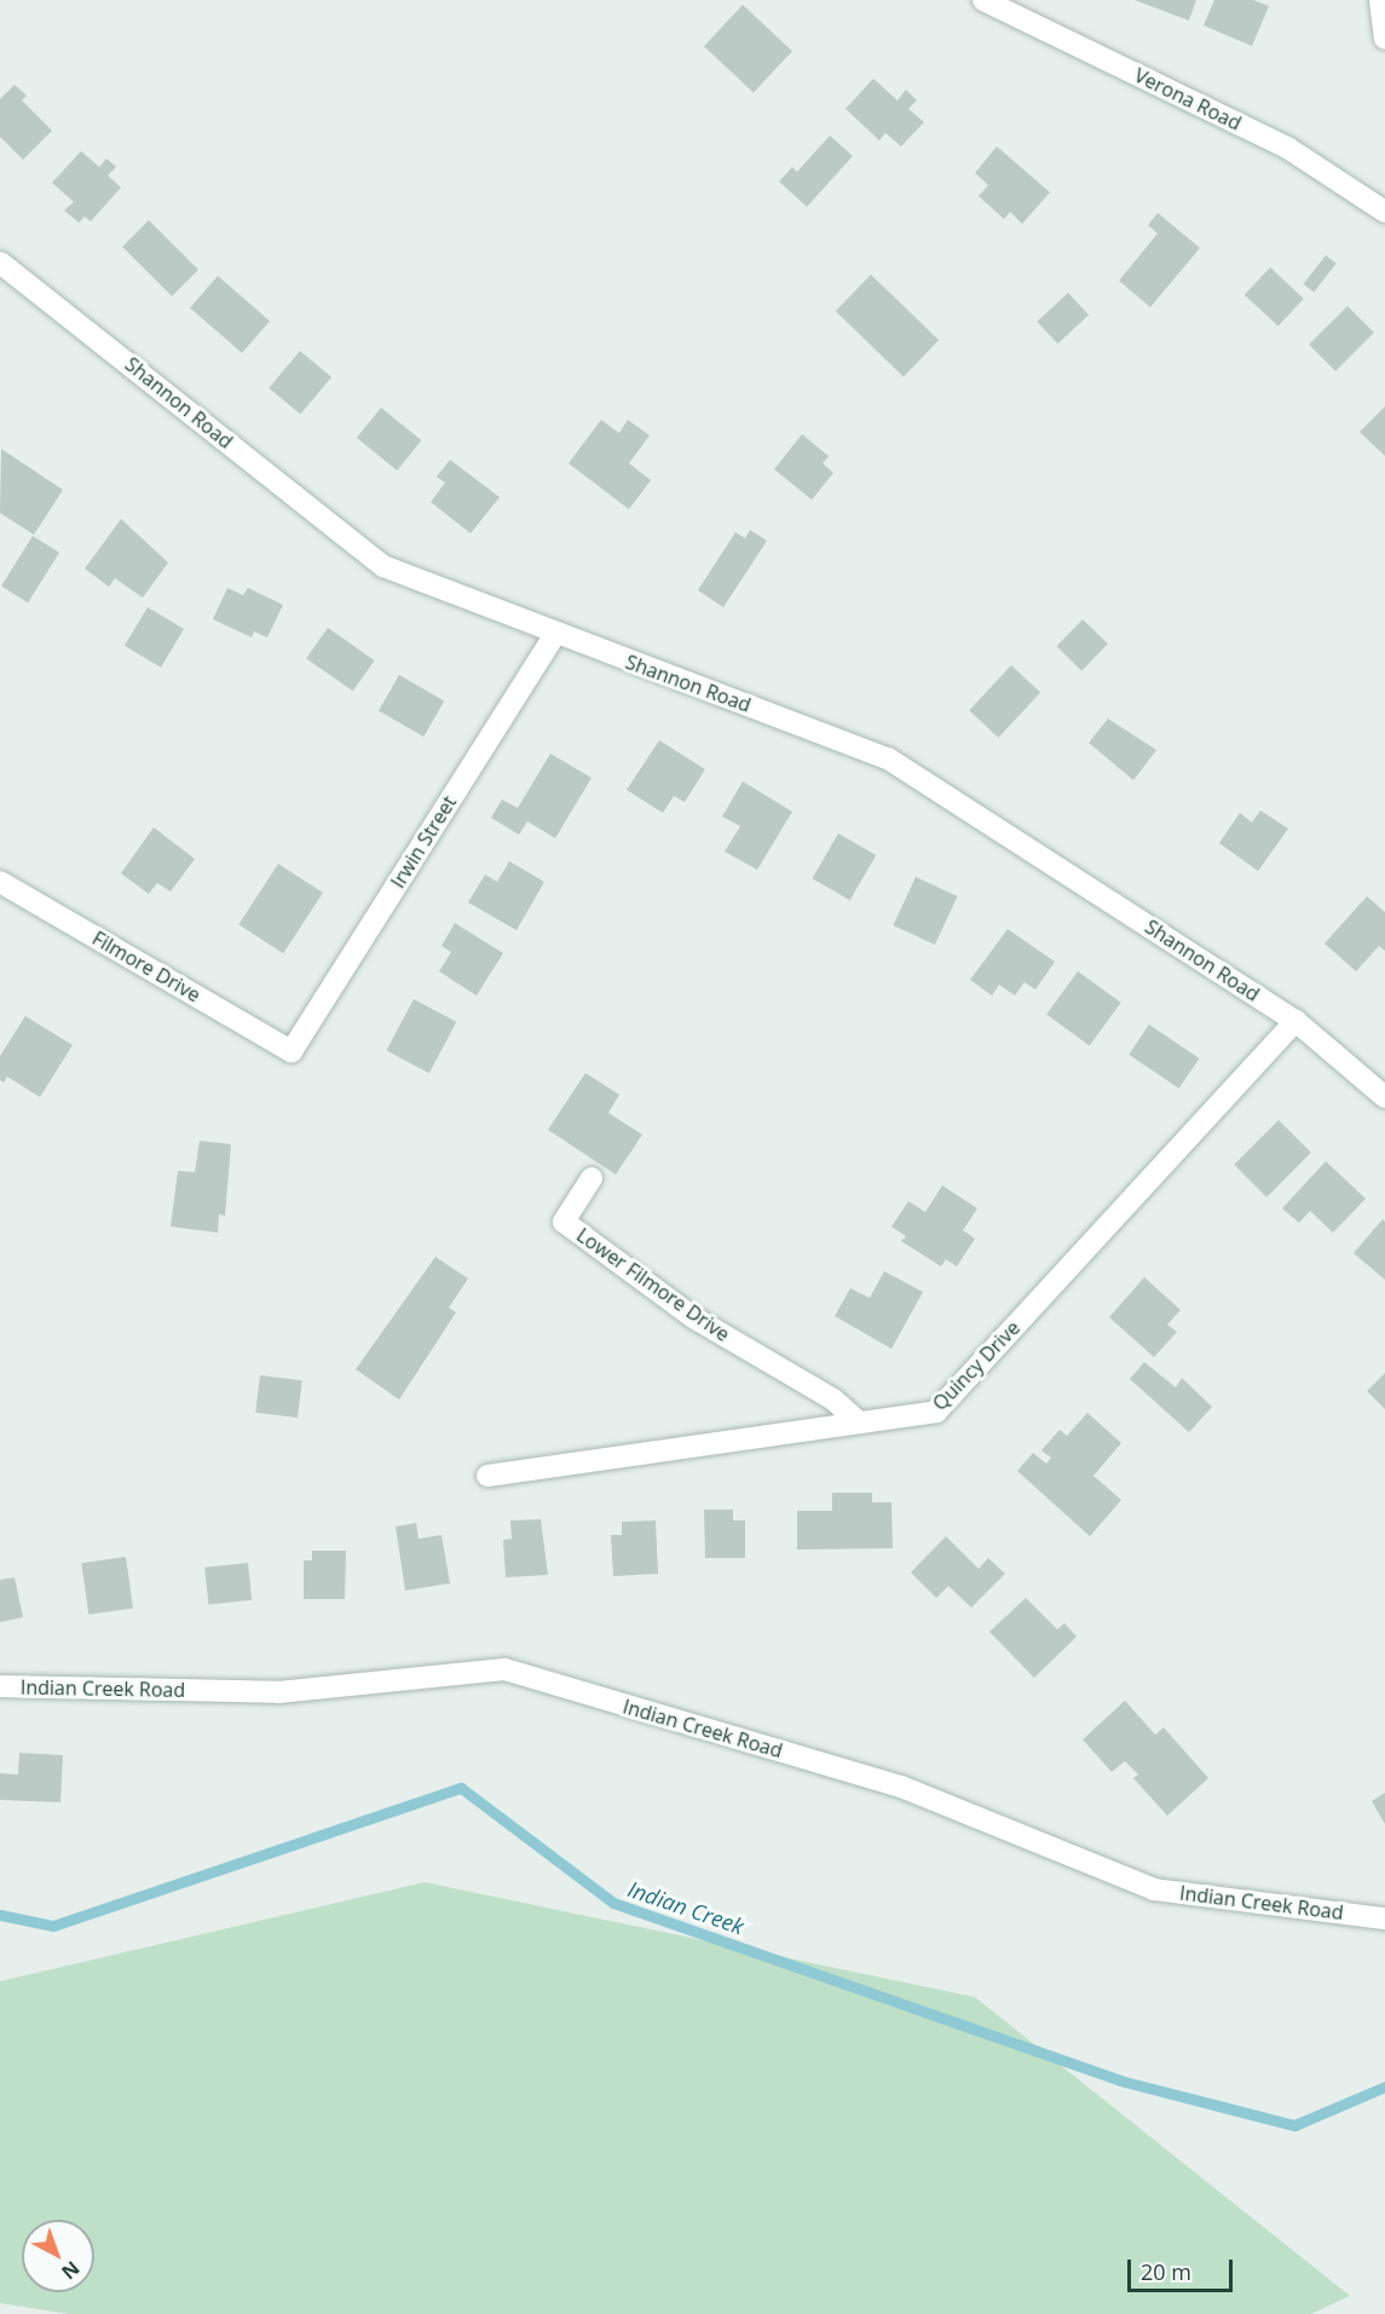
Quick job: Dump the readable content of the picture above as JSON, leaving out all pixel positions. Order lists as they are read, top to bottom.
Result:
{
  "streets": {
    "street": [
      "Verona Road",
      "Shannon Road",
      "Irwin Street",
      "Filmore Drive",
      "Lower Filmore Drive",
      "Quincy Drive",
      "Indian Creek Road"
    ]
  },
  "crossings": [
    ["Shannon Road", "Irwin Street"],
    ["Shannon Road", "Quincy Drive"],
    ["Irwin Street", "Filmore Drive"],
    ["Lower Filmore Drive", "Quincy Drive"]
  ],
  "water": ["Indian Creek"],
  "scale_bar": "20 m",
  "north": "bottom right"
}
